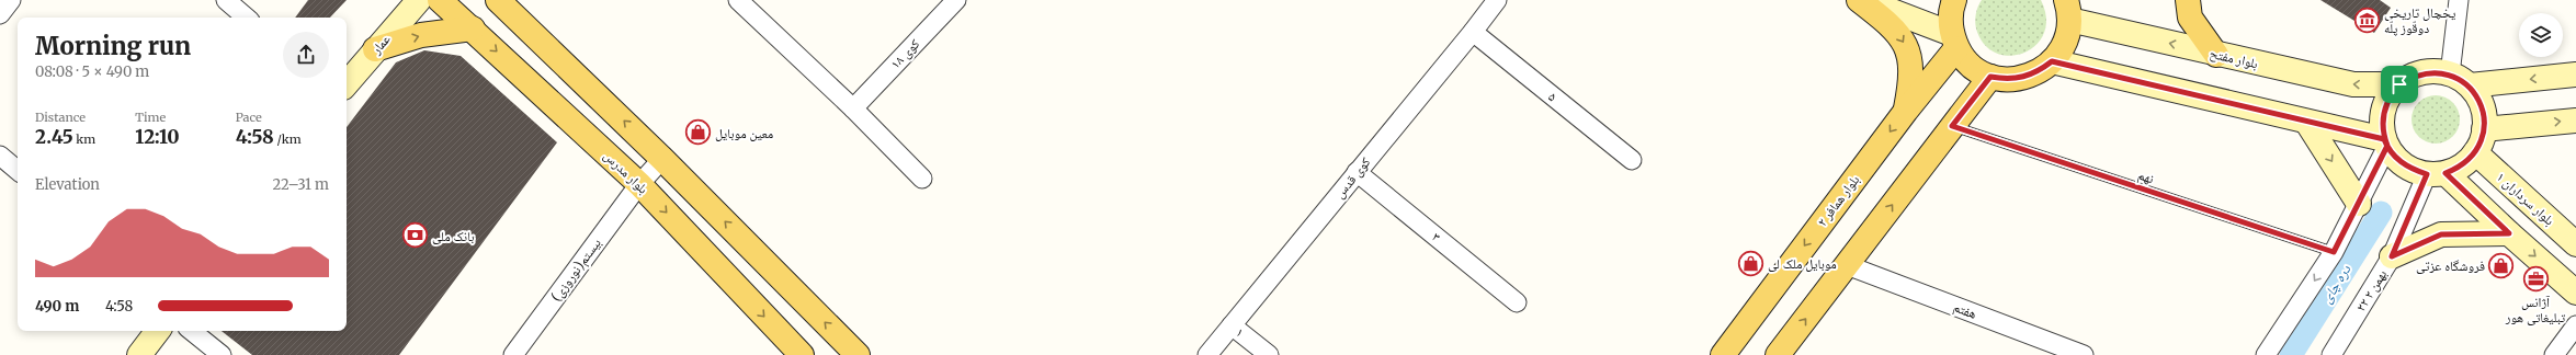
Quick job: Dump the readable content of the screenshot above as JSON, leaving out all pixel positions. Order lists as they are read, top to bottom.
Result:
{
  "streets": {
    "main road": ["بلوار مدرس", "بلوار همافر ۲"],
    "street": [
      "عمار",
      "کوی ۱۸",
      "بلوار مفتح",
      "۵",
      "کوی قدس",
      "بلوار سرداران ۱",
      "۳",
      "بیستم(نوروزی)",
      "۲۲ بهمن ۲",
      "هفتم",
      "۱"
    ],
    "lane": ["نهم"]
  },
  "crossings": [
    ["بلوار مفتح", "بلوار سرداران ۱"],
    ["بلوار مفتح", "۲۲ بهمن ۲"],
    ["۵", "کوی قدس"],
    ["بلوار مدرس", "بیستم(نوروزی)"],
    ["کوی قدس", "۳"],
    ["کوی قدس", "۱"],
    ["بلوار سرداران ۱", "۲۲ بهمن ۲"]
  ],
  "water": ["دره چای"],
  "places": {
    "museum": ["یخچال تاریخی دوقّوز پلّه"],
    "shop": ["معین موبایل", "موبایل ملک لی", "فروشگاه عزتی"],
    "bank": ["بانک ملی"],
    "office": ["آژانس تبلیغاتی هور"]
  },
  "page": {
    "heading": ["Morning run", "08:08 · 5 × 490 m"],
    "stats": [
      ["Distance", "2.45 km"],
      ["Time", "12:10"],
      ["Pace", "4:58 /km"]
    ],
    "chart": ["Elevation", "22–31 m"],
    "list": [
      {
        "name": "490 m",
        "note": "4:58"
      }
    ]
  }
}
